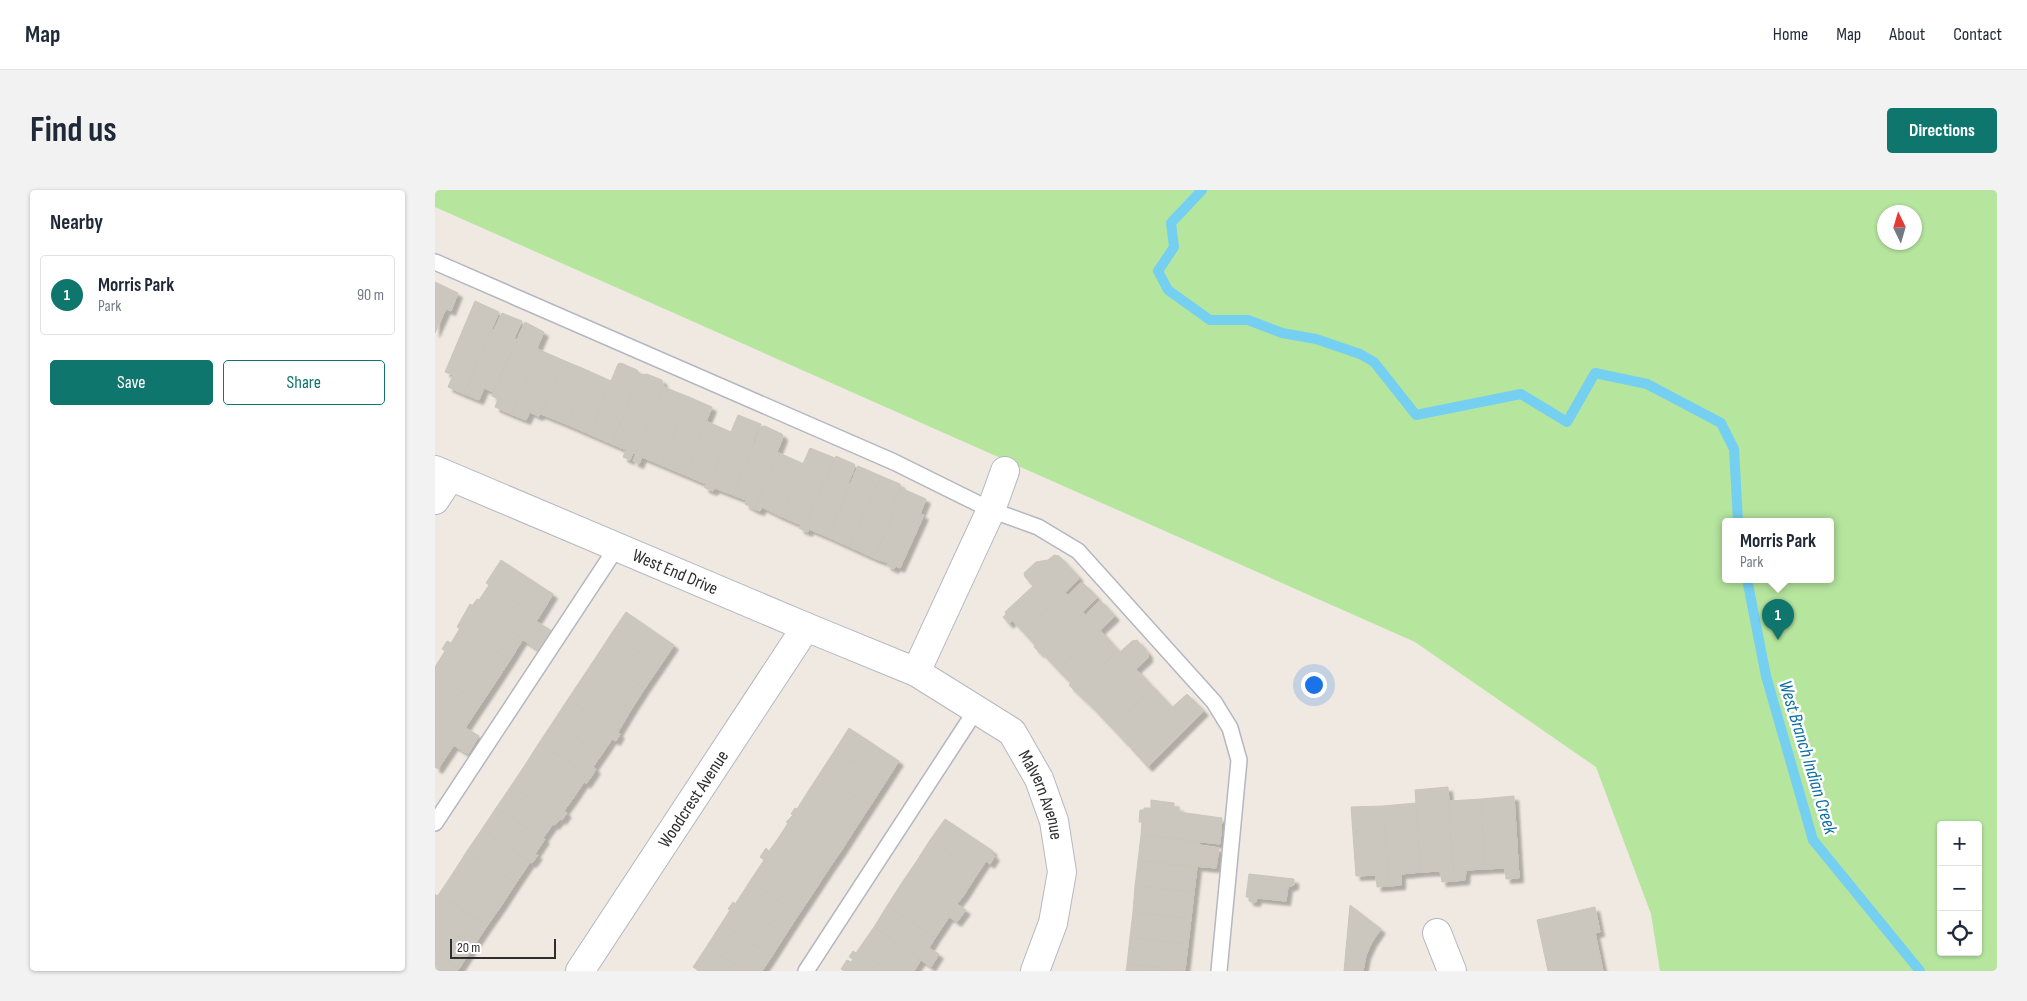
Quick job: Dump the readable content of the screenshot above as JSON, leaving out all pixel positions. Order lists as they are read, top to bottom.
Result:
{
  "streets": {
    "street": ["West End Drive", "Malvern Avenue", "Woodcrest Avenue"]
  },
  "crossings": [
    ["West End Drive", "Malvern Avenue"],
    ["West End Drive", "Woodcrest Avenue"]
  ],
  "water": ["West Branch Indian Creek"],
  "scale_bar": "20 m",
  "north": "top",
  "page": {
    "header": "Map",
    "nav": [
      "Home",
      "Map",
      "About",
      "Contact"
    ],
    "buttons": [
      "Directions",
      ["Save", "Share"]
    ],
    "title": "Find us",
    "heading": "Nearby",
    "list": [
      {
        "mark": "1",
        "name": "Morris Park",
        "note": "Park",
        "value": "90 m"
      }
    ],
    "popup": ["Morris Park", "Park"],
    "pins": "1",
    "map_buttons": ["+", "−"],
    "scale": "20 m"
  }
}
